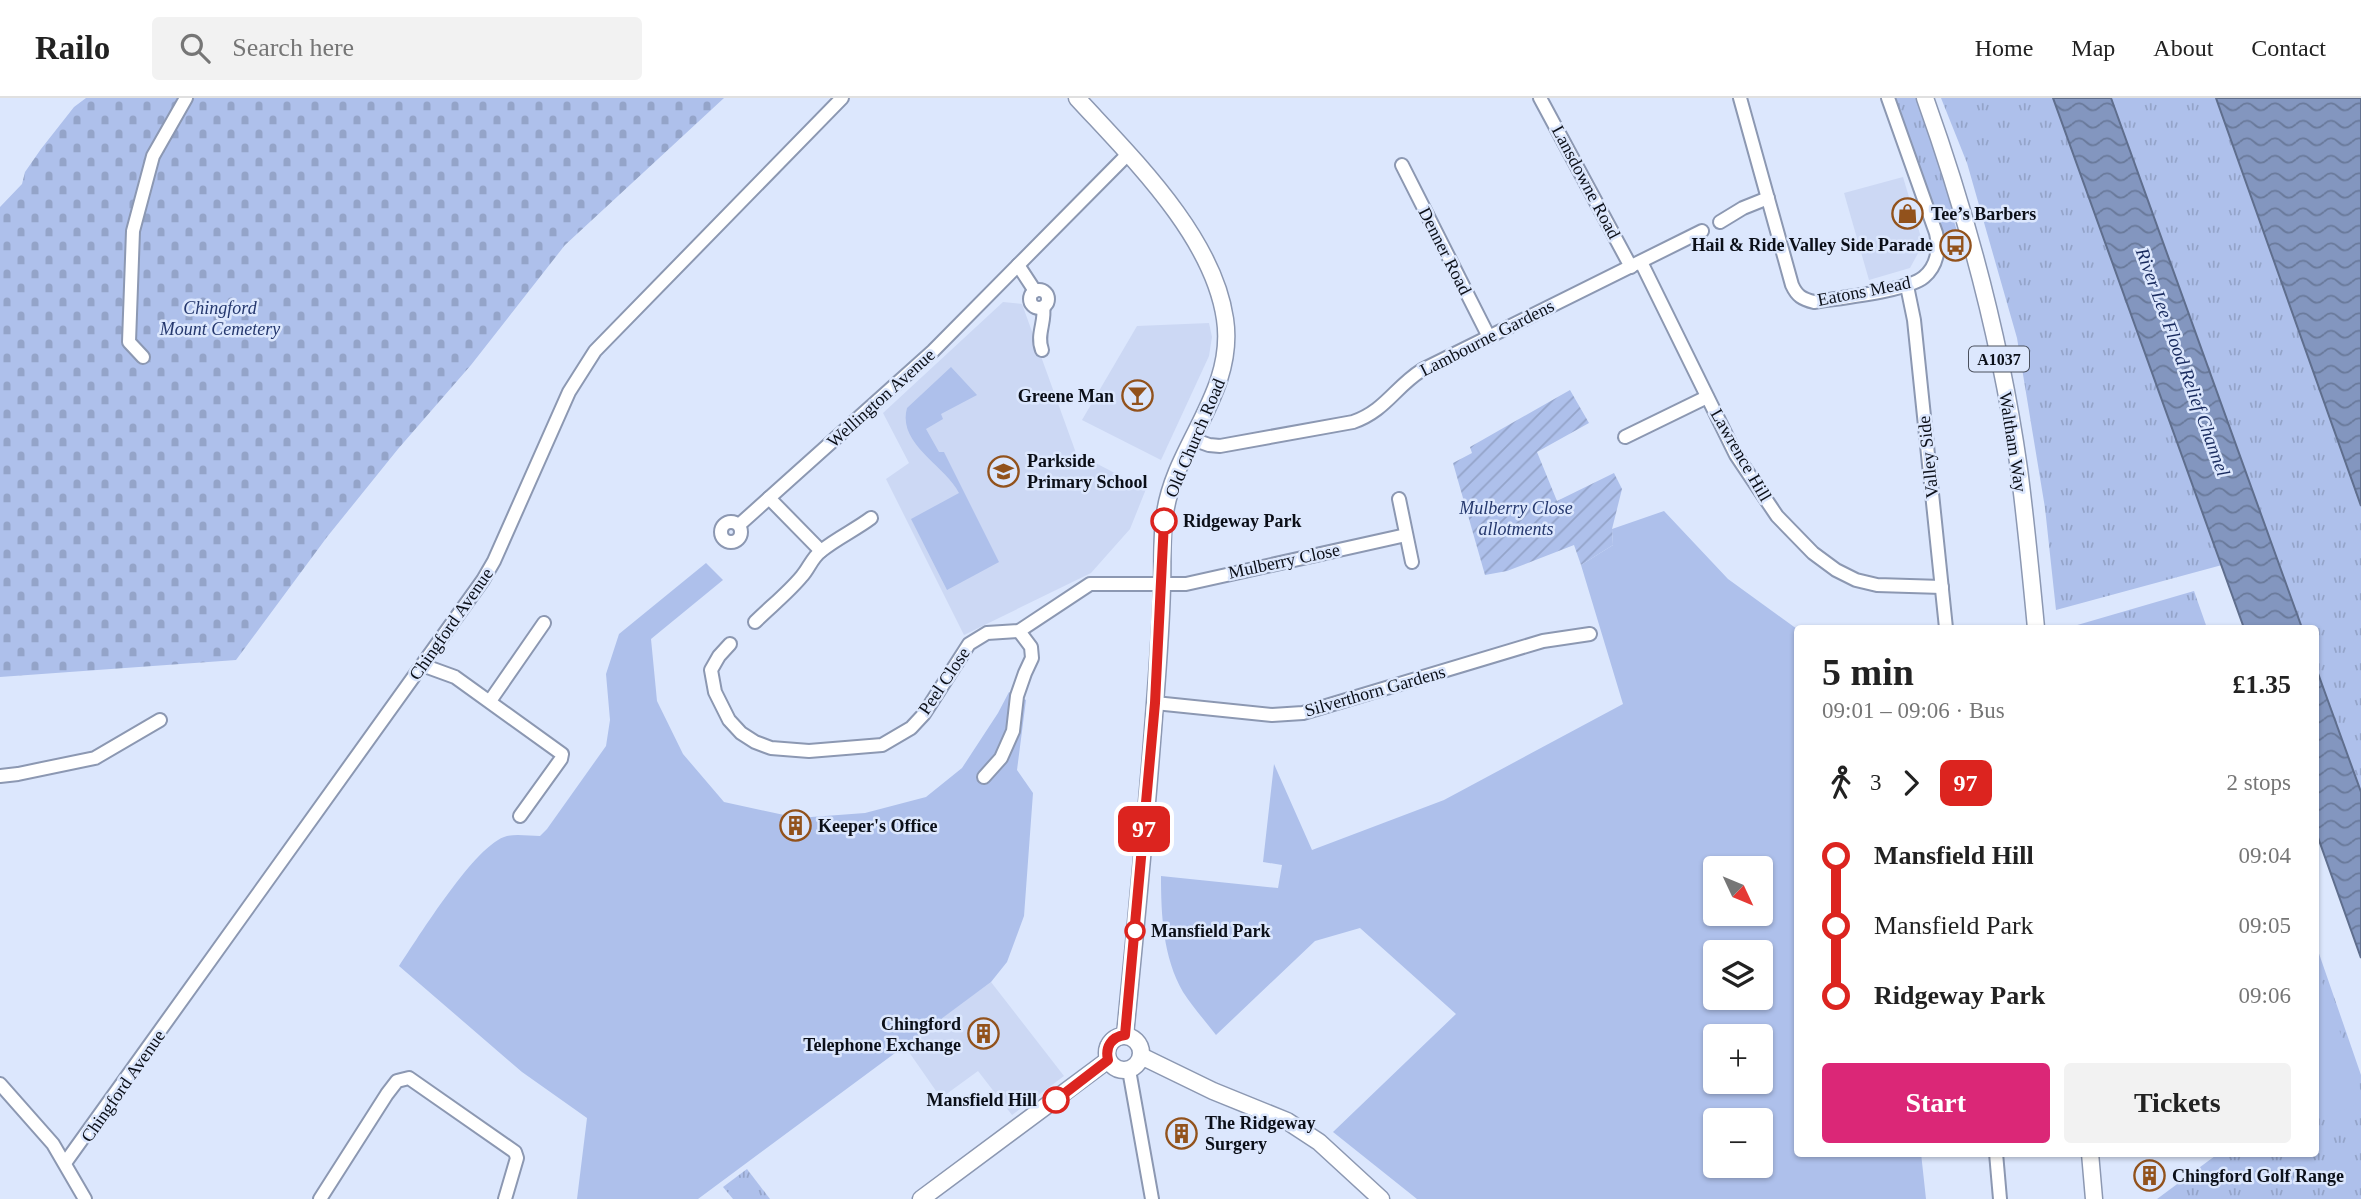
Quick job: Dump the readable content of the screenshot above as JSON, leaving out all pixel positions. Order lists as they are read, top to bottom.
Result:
{
  "streets": {
    "main road": ["A1037", "Old Church Road", "Waltham Way"],
    "street": [
      "Lansdowne Road",
      "Denner Road",
      "Eatons Mead",
      "Lambourne Gardens",
      "Wellington Avenue",
      "Lawrence Hill",
      "Valley Side",
      "Mulberry Close",
      "Chingford Avenue",
      "Peel Close",
      "Silverthorn Gardens"
    ]
  },
  "crossings": [
    ["Lansdowne Road", "Lambourne Gardens"],
    ["Lansdowne Road", "Lawrence Hill"],
    ["Denner Road", "Lambourne Gardens"],
    ["Eatons Mead", "Valley Side"],
    ["Lambourne Gardens", "Old Church Road"],
    ["Lambourne Gardens", "Lawrence Hill"],
    ["Wellington Avenue", "Old Church Road"],
    ["Old Church Road", "Mulberry Close"],
    ["Old Church Road", "Peel Close"],
    ["Old Church Road", "Silverthorn Gardens"],
    ["Lawrence Hill", "Valley Side"],
    ["Mulberry Close", "Peel Close"]
  ],
  "water": ["River Lee Flood Relief Channel"],
  "parks": ["Chingford Mount Cemetery", "Mulberry Close allotments"],
  "places": {
    "shop": ["Tee’s Barbers"],
    "bus stop": ["Hail & Ride Valley Side Parade"],
    "bar": ["Greene Man"],
    "school or university": ["Parkside Primary School"],
    "other": ["Ridgeway Park", "Mansfield Park", "Mansfield Hill"],
    "building": [
      "Keeper's Office",
      "Chingford Telephone Exchange",
      "The Ridgeway Surgery",
      "Chingford Golf Range"
    ]
  },
  "lines": ["bus line 97"],
  "north": "bottom right",
  "page": {
    "header": "Railo",
    "search": "Search here",
    "nav": [
      "Home",
      "Map",
      "About",
      "Contact"
    ],
    "on_map": "97",
    "heading": ["5 min", "09:01 – 09:06 · Bus", "£1.35"],
    "legs": ["3", "97", "2 stops"],
    "list": [
      {
        "name": "Mansfield Hill",
        "value": "09:04"
      },
      {
        "name": "Mansfield Park",
        "value": "09:05"
      },
      {
        "name": "Ridgeway Park",
        "value": "09:06"
      }
    ],
    "map_buttons": ["+", "−"],
    "buttons": ["Start", "Tickets"]
  }
}
